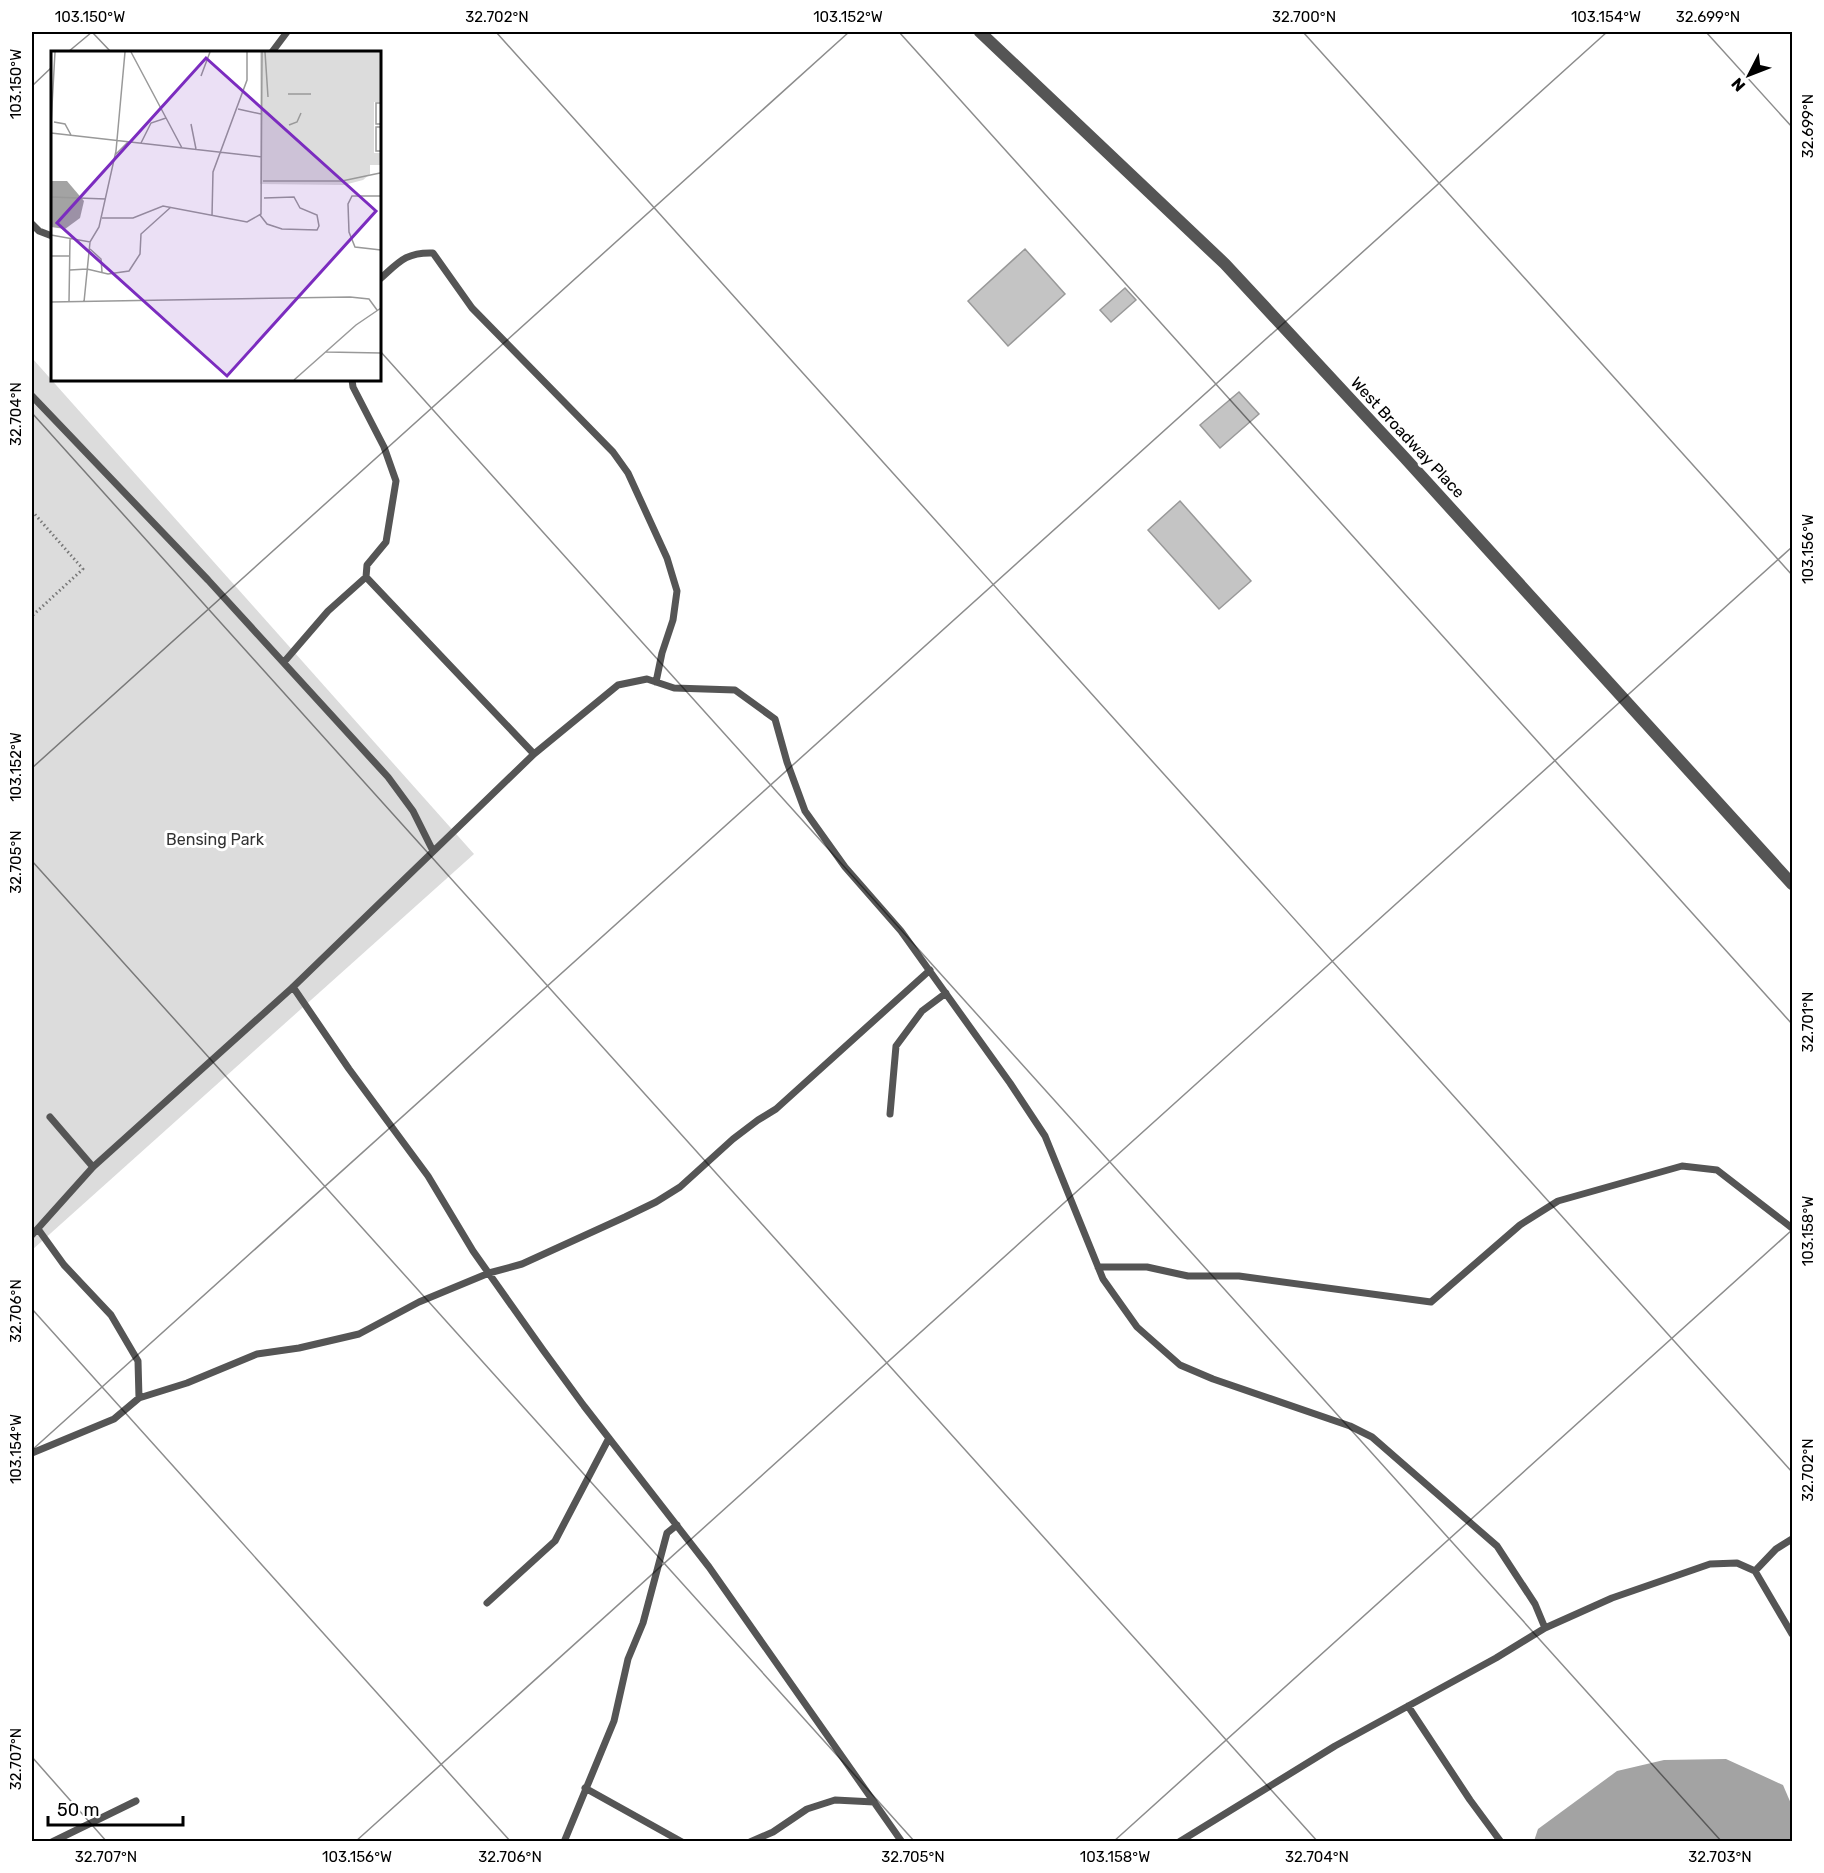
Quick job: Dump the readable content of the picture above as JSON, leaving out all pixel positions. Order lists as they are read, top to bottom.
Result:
{
  "streets": {
    "street": ["West Broadway Place"]
  },
  "parks": ["Bensing Park"],
  "scale_bar": "50 m",
  "north": "bottom left",
  "coordinates": [
    "103.150°W",
    "32.702°N",
    "103.152°W",
    "32.700°N",
    "103.154°W",
    "32.699°N",
    "32.704°N",
    "103.156°W",
    "32.705°N",
    "32.701°N",
    "103.158°W",
    "32.706°N",
    "32.707°N",
    "32.703°N"
  ]
}
